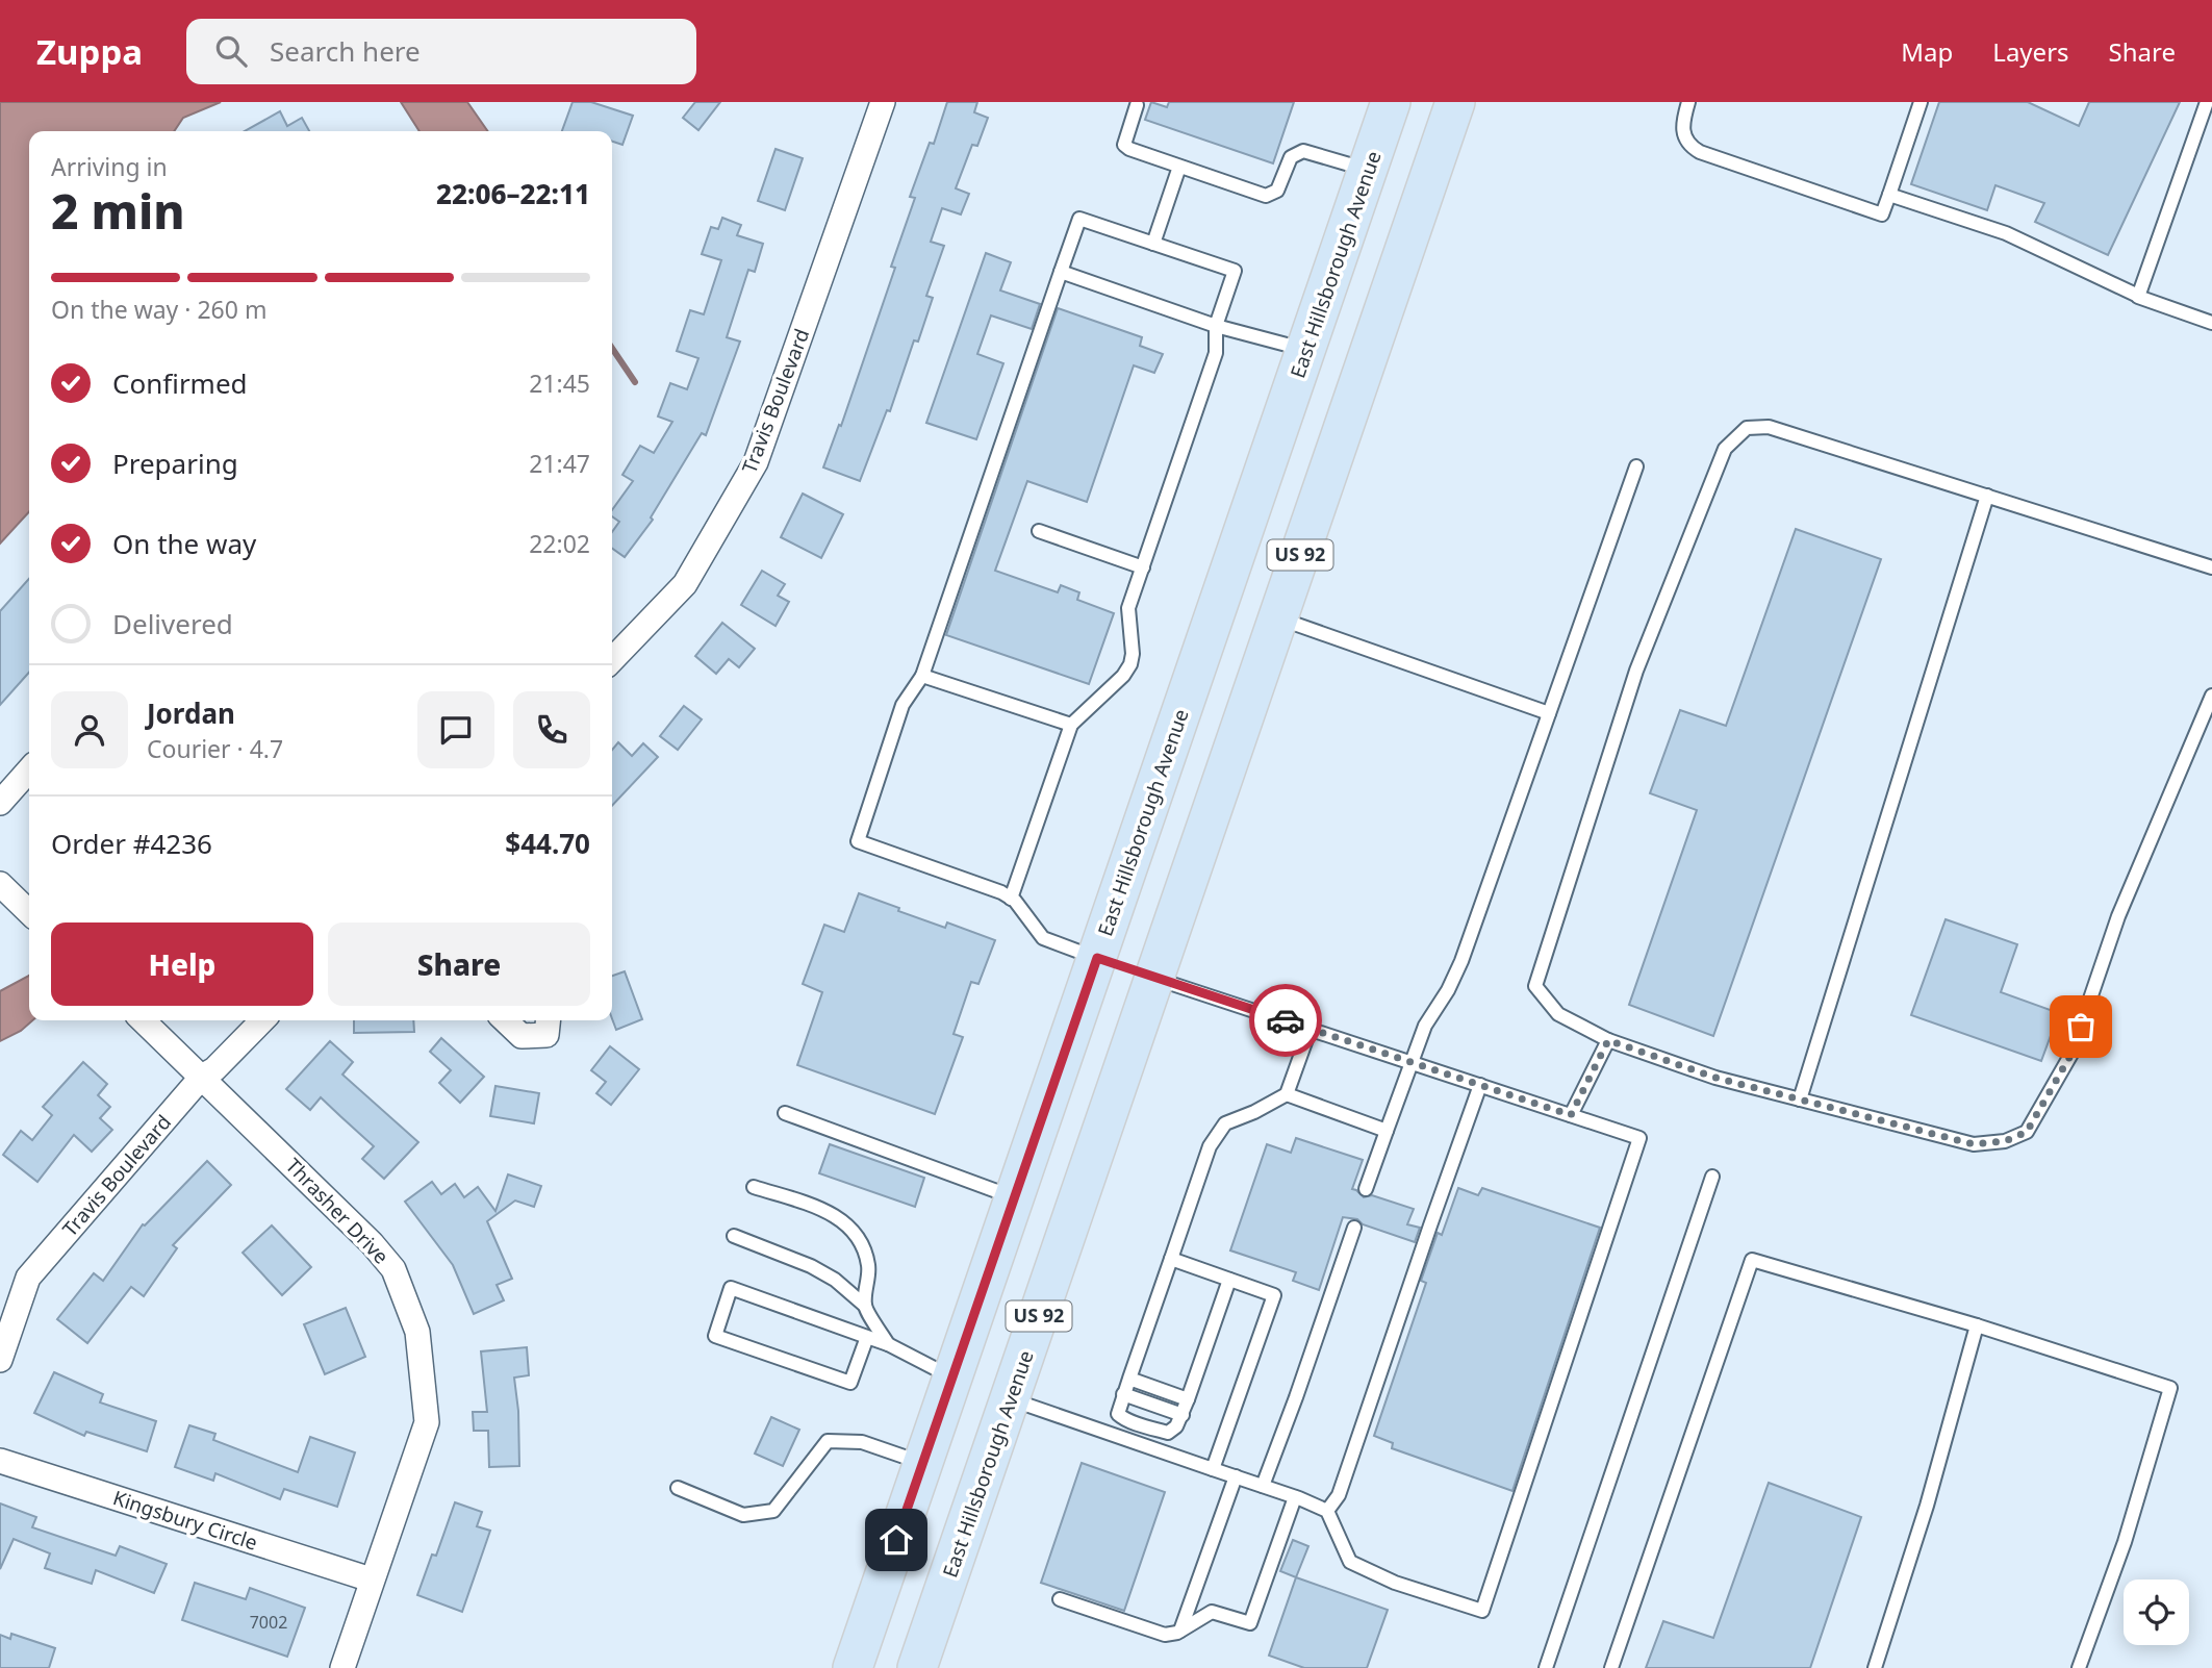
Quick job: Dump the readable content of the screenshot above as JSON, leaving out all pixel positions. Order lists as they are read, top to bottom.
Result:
{
  "streets": {
    "main road": ["East Hillsborough Avenue", "US 92"],
    "street": ["Travis Boulevard", "Thrasher Drive", "Kingsbury Circle"]
  },
  "crossings": [
    ["Travis Boulevard", "Thrasher Drive"],
    ["Thrasher Drive", "Kingsbury Circle"]
  ],
  "house_numbers": ["7002"],
  "page": {
    "header": "Zuppa",
    "search": "Search here",
    "nav": ["Map", "Layers", "Share"],
    "heading": ["2 min", "Arriving in", "22:06–22:11"],
    "panel": [
      "Jordan",
      "Courier · 4.7",
      "Order #4236",
      "$44.70"
    ],
    "bar": "On the way · 260 m",
    "list": [
      ["Confirmed", "21:45"],
      ["Preparing", "21:47"],
      ["On the way", "22:02"],
      "Delivered"
    ],
    "buttons": ["Help", "Share"]
  }
}
